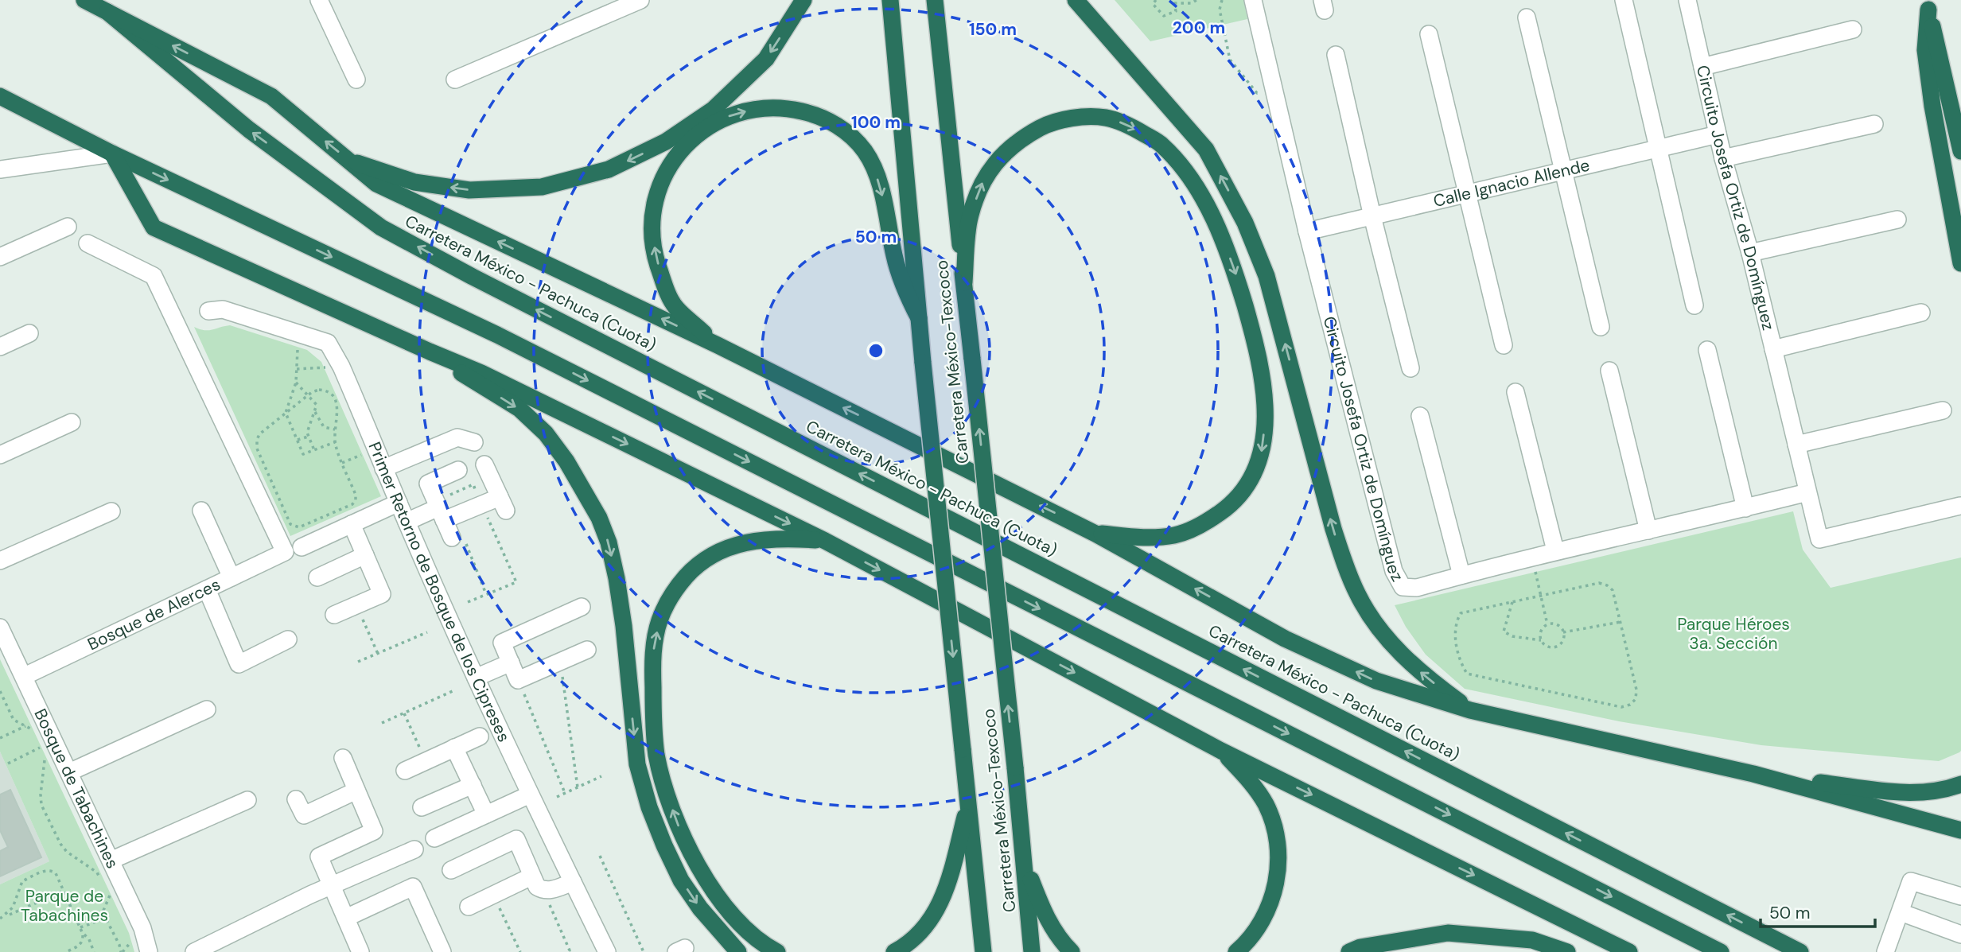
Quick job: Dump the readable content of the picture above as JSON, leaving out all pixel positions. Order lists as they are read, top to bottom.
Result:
{
  "streets": {
    "highway": ["Carretera México - Pachuca (Cuota)", "Carretera México-Texcoco"],
    "street": [
      "Calle Ignacio Allende",
      "Circuito Josefa Ortiz de Domínguez",
      "Primer Retorno de Bosque de los Cipreses",
      "Bosque de Alerces",
      "Bosque de Tabachines"
    ]
  },
  "crossings": [
    ["Calle Ignacio Allende", "Circuito Josefa Ortiz de Domínguez"],
    ["Bosque de Alerces", "Bosque de Tabachines"]
  ],
  "parks": ["Parque Héroes 3a. Sección", "Parque de Tabachines"],
  "scale_bar": "50 m",
  "rings": [
    "200 m",
    "150 m",
    "100 m",
    "50 m"
  ]
}
